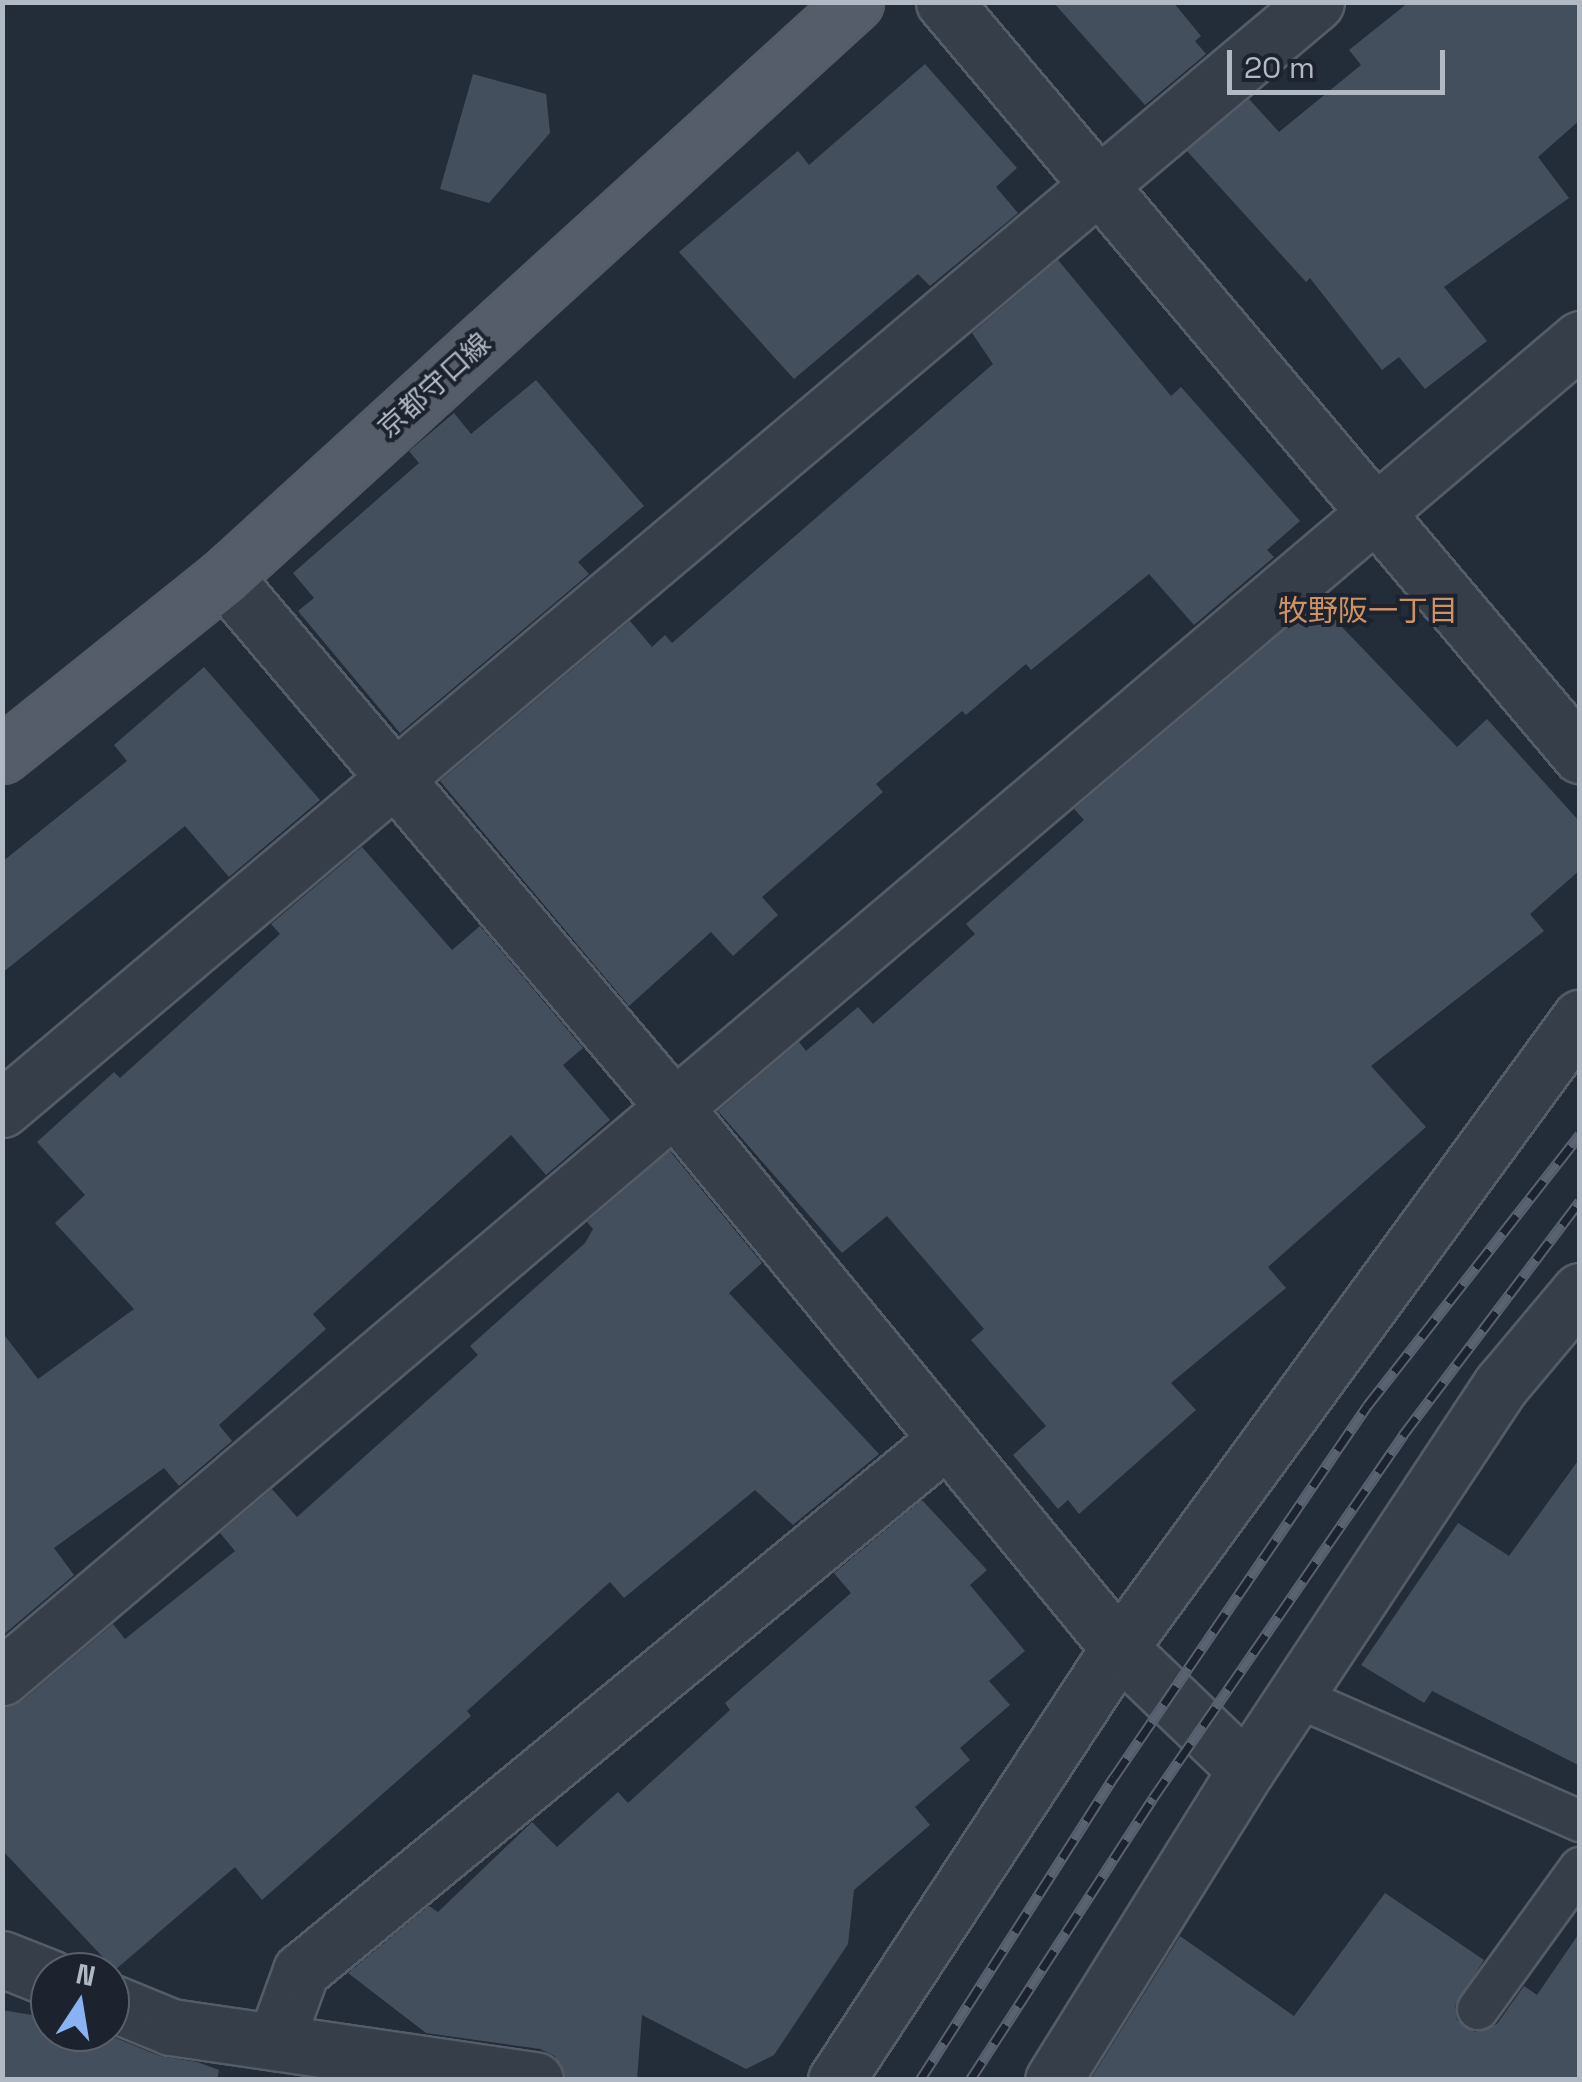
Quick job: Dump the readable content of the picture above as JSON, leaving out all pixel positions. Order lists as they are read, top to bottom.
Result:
{
  "streets": {
    "main road": ["京都守口線"]
  },
  "districts": ["牧野阪一丁目"],
  "scale_bar": "20 m",
  "north": "top"
}
